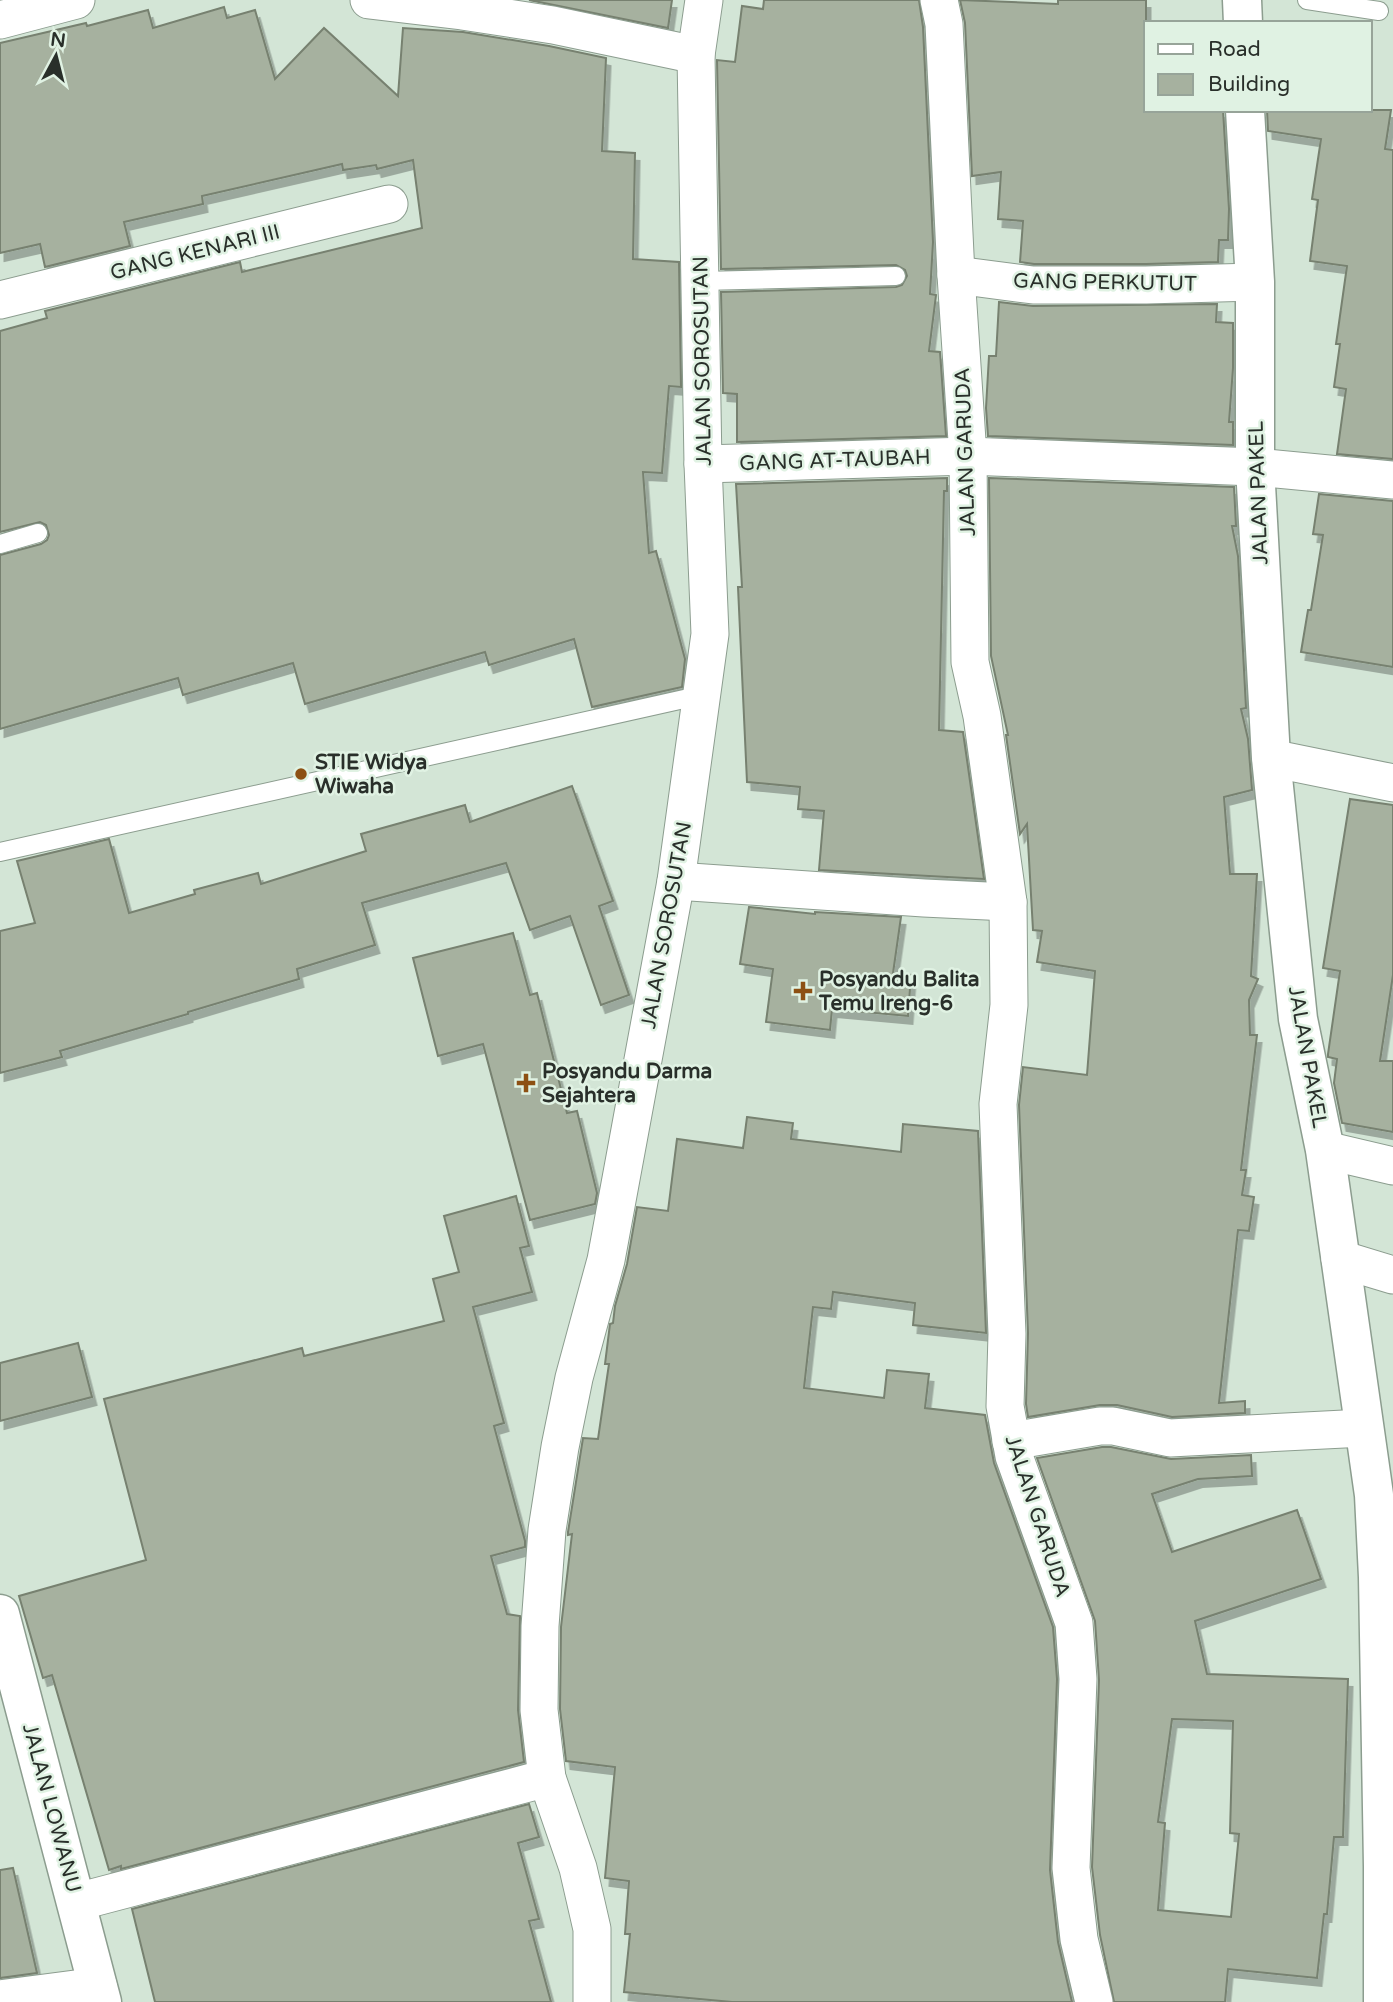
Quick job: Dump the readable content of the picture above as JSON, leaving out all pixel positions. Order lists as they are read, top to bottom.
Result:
{
  "streets": {
    "street": [
      "GANG KENARI III",
      "GANG PERKUTUT",
      "JALAN SOROSUTAN",
      "JALAN GARUDA",
      "GANG AT-TAUBAH",
      "JALAN PAKEL",
      "JALAN LOWANU"
    ]
  },
  "crossings": [
    ["GANG PERKUTUT", "JALAN GARUDA"],
    ["GANG PERKUTUT", "JALAN PAKEL"],
    ["JALAN SOROSUTAN", "GANG AT-TAUBAH"],
    ["JALAN GARUDA", "GANG AT-TAUBAH"],
    ["GANG AT-TAUBAH", "JALAN PAKEL"]
  ],
  "places": {
    "other": ["STIE Widya Wiwaha"],
    "health": ["Posyandu Balita Temu Ireng-6", "Posyandu Darma Sejahtera"]
  },
  "legend": ["Road", "Building"],
  "north": "top"
}
